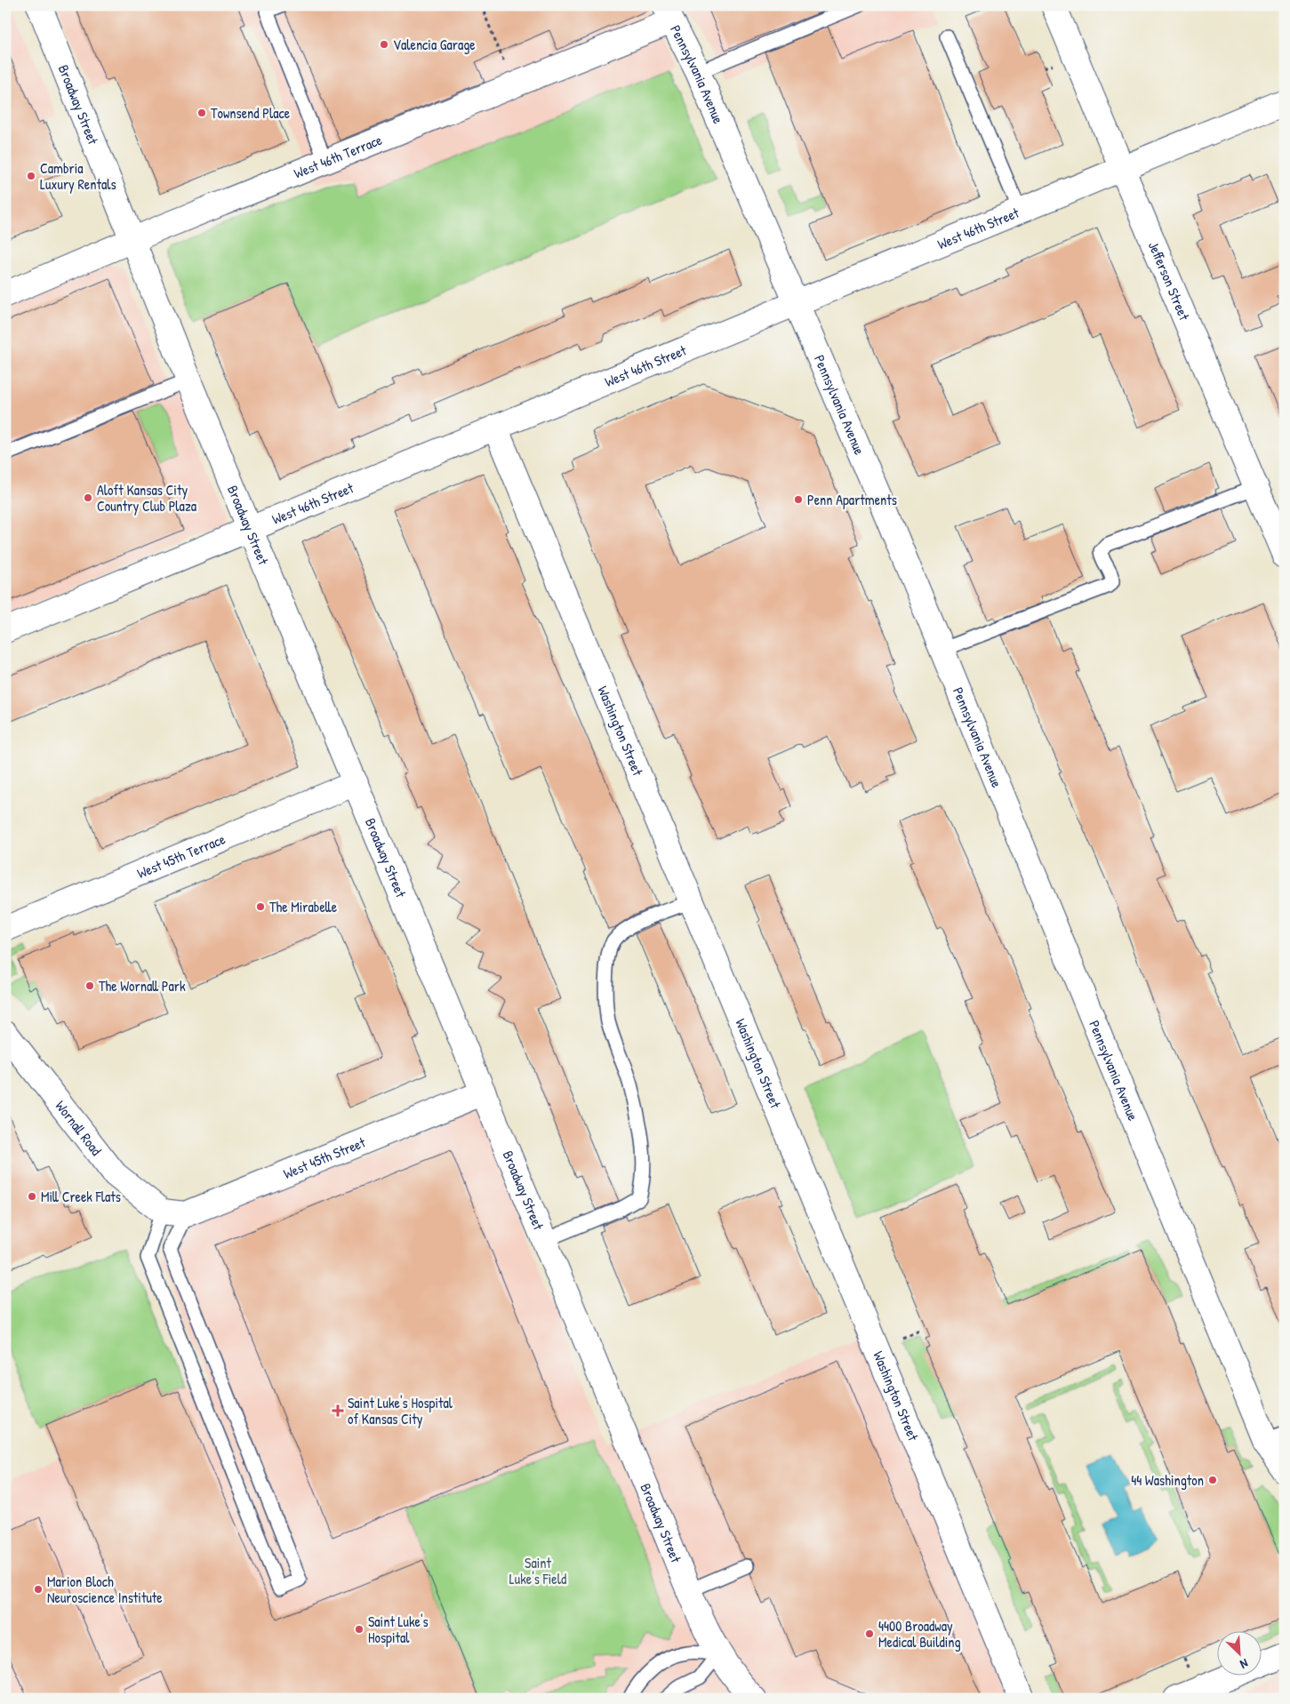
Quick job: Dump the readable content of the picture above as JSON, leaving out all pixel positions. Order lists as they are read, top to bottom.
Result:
{
  "streets": {
    "street": [
      "Pennsylvania Avenue",
      "Broadway Street",
      "West 46th Terrace",
      "West 46th Street",
      "Jefferson Street",
      "Washington Street",
      "West 45th Terrace",
      "Wornall Road",
      "West 45th Street"
    ]
  },
  "crossings": [
    ["Pennsylvania Avenue", "West 46th Terrace"],
    ["Pennsylvania Avenue", "West 46th Street"],
    ["Broadway Street", "West 46th Terrace"],
    ["Broadway Street", "West 46th Street"],
    ["Broadway Street", "West 45th Terrace"],
    ["Broadway Street", "West 45th Street"],
    ["West 46th Street", "Jefferson Street"],
    ["West 46th Street", "Washington Street"],
    ["Wornall Road", "West 45th Street"]
  ],
  "parks": ["Saint Luke's Field"],
  "places": {
    "other": [
      "Valencia Garage",
      "Townsend Place",
      "Cambria Luxury Rentals",
      "Aloft Kansas City Country Club Plaza",
      "Penn Apartments",
      "The Mirabelle",
      "The Wornall Park",
      "Mill Creek Flats",
      "44 Washington",
      "Marion Bloch Neuroscience Institute",
      "Saint Luke's Hospital",
      "4400 Broadway Medical Building"
    ],
    "health": ["Saint Luke's Hospital of Kansas City"]
  },
  "north": "bottom right"
}
